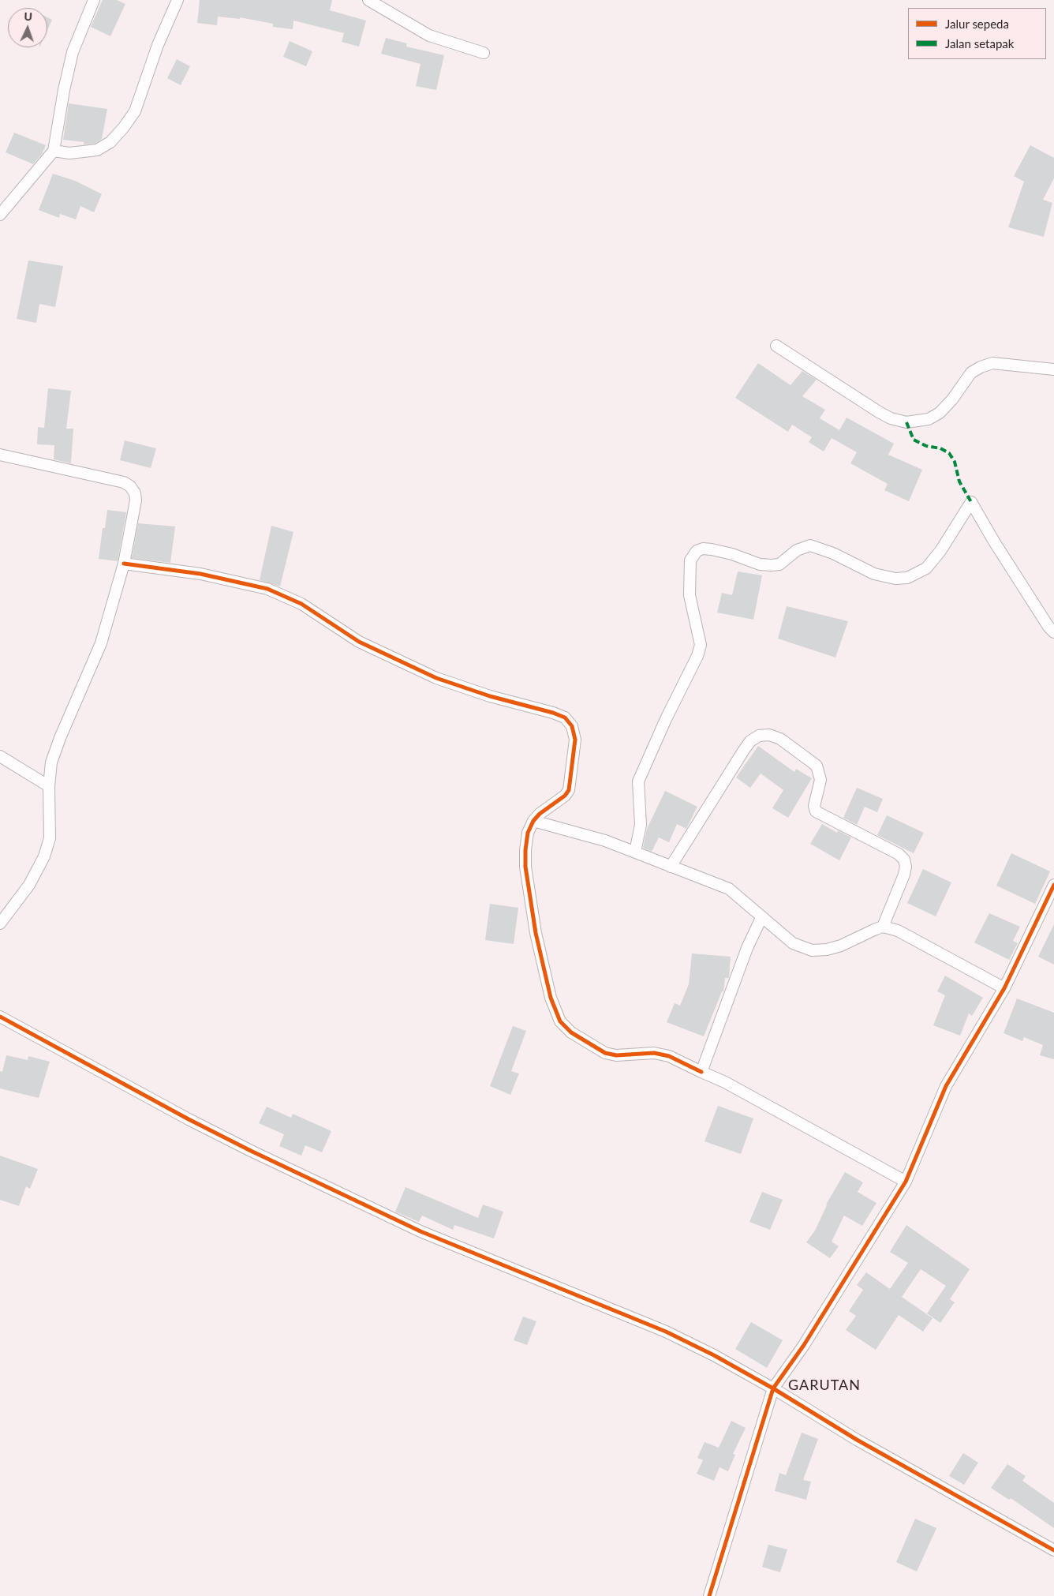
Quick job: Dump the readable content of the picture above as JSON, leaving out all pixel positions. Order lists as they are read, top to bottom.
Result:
{
  "districts": ["GARUTAN"],
  "legend": ["Jalur sepeda", "Jalan setapak"],
  "north": "top"
}
